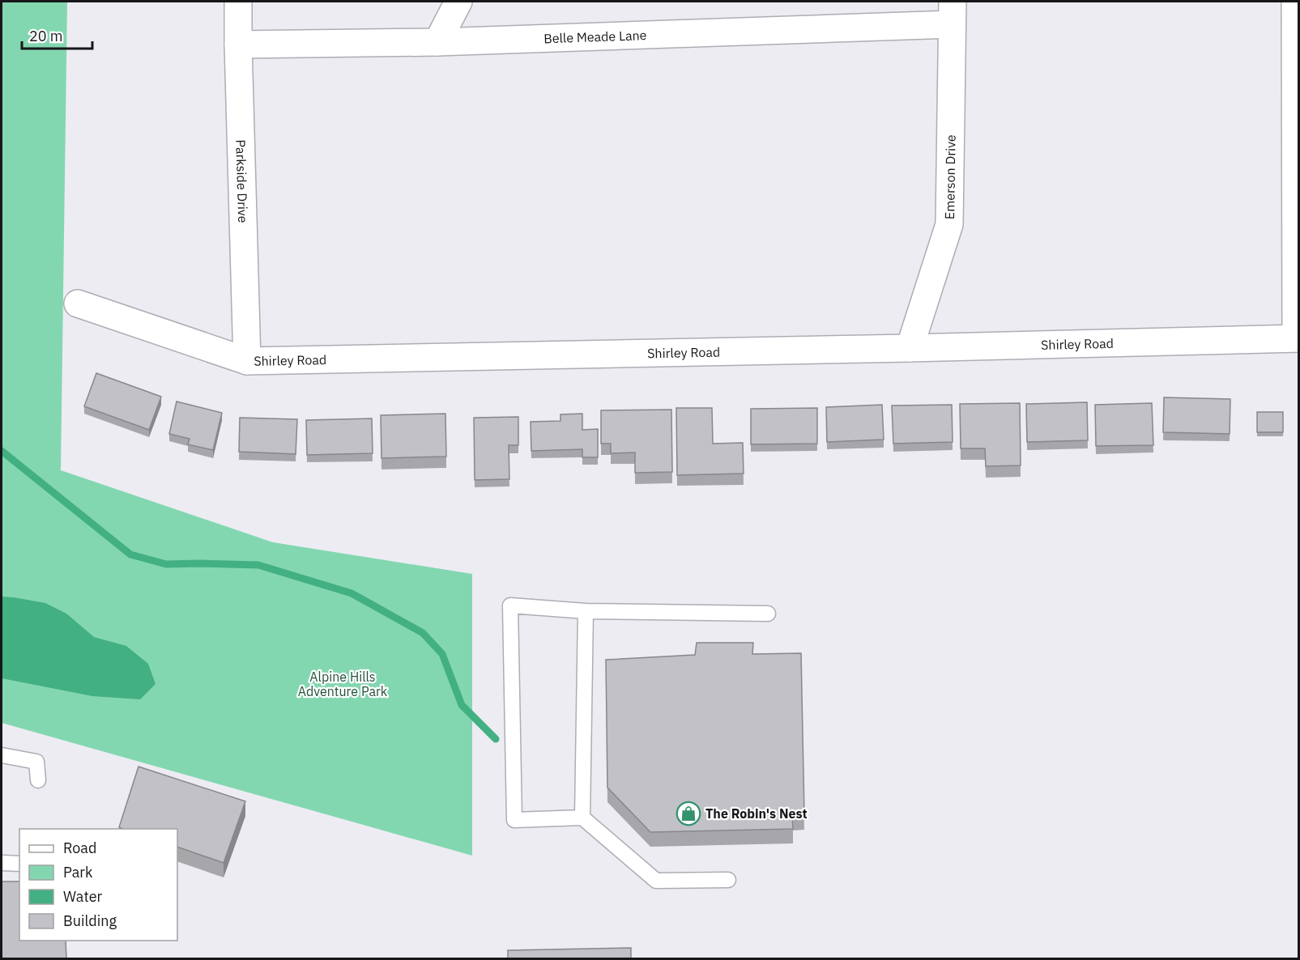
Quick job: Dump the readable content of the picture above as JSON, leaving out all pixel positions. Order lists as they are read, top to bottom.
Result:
{
  "streets": {
    "street": [
      "Belle Meade Lane",
      "Emerson Drive",
      "Parkside Drive",
      "Shirley Road"
    ]
  },
  "crossings": [
    ["Belle Meade Lane", "Emerson Drive"],
    ["Belle Meade Lane", "Parkside Drive"],
    ["Emerson Drive", "Shirley Road"],
    ["Parkside Drive", "Shirley Road"]
  ],
  "parks": ["Alpine Hills Adventure Park"],
  "places": {
    "shop": ["The Robin's Nest"]
  },
  "legend": [
    "Road",
    "Park",
    "Water",
    "Building"
  ],
  "scale_bar": "20 m"
}
